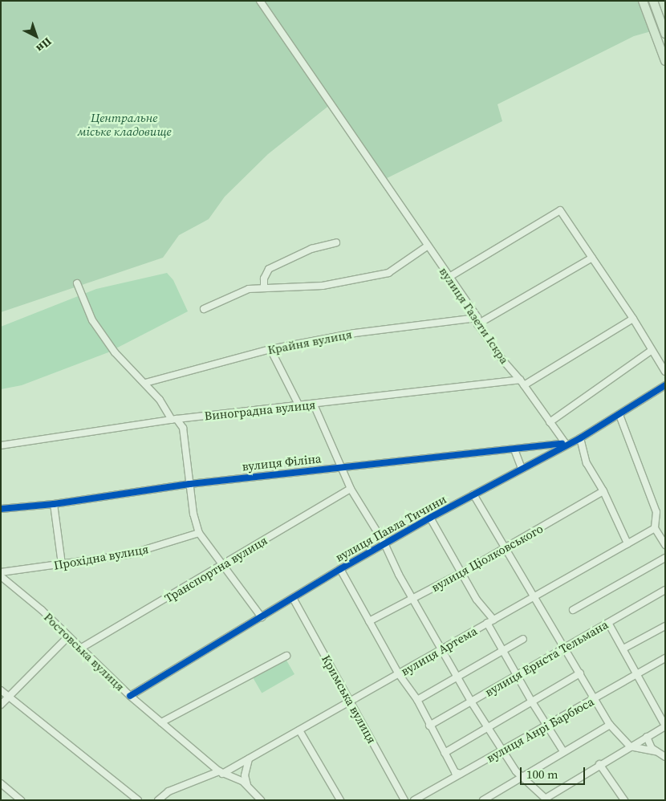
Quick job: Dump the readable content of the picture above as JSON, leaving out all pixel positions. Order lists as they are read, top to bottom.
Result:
{
  "streets": {
    "street": [
      "вулиця Газети Іскра",
      "Крайня вулиця",
      "Виноградна вулиця",
      "вулиця Філіна",
      "вулиця Павла Тичини",
      "Прохідна вулиця",
      "вулиця Ціолковського",
      "Транспортна вулиця",
      "вулиця Артема",
      "Ростовська вулиця",
      "вулиця Ернста Тельмана",
      "Кримська вулиця",
      "вулиця Анрі Барбюса"
    ]
  },
  "crossings": [
    ["вулиця Газети Іскра", "Крайня вулиця"],
    ["вулиця Газети Іскра", "Виноградна вулиця"],
    ["вулиця Газети Іскра", "вулиця Філіна"],
    ["вулиця Газети Іскра", "вулиця Павла Тичини"],
    ["вулиця Філіна", "вулиця Павла Тичини"],
    ["вулиця Павла Тичини", "Ростовська вулиця"],
    ["вулиця Павла Тичини", "Кримська вулиця"],
    ["Транспортна вулиця", "Ростовська вулиця"],
    ["вулиця Артема", "Ростовська вулиця"],
    ["вулиця Артема", "Кримська вулиця"]
  ],
  "parks": ["Центральне міське кладовище"],
  "scale_bar": "100 m",
  "north": "bottom right"
}
